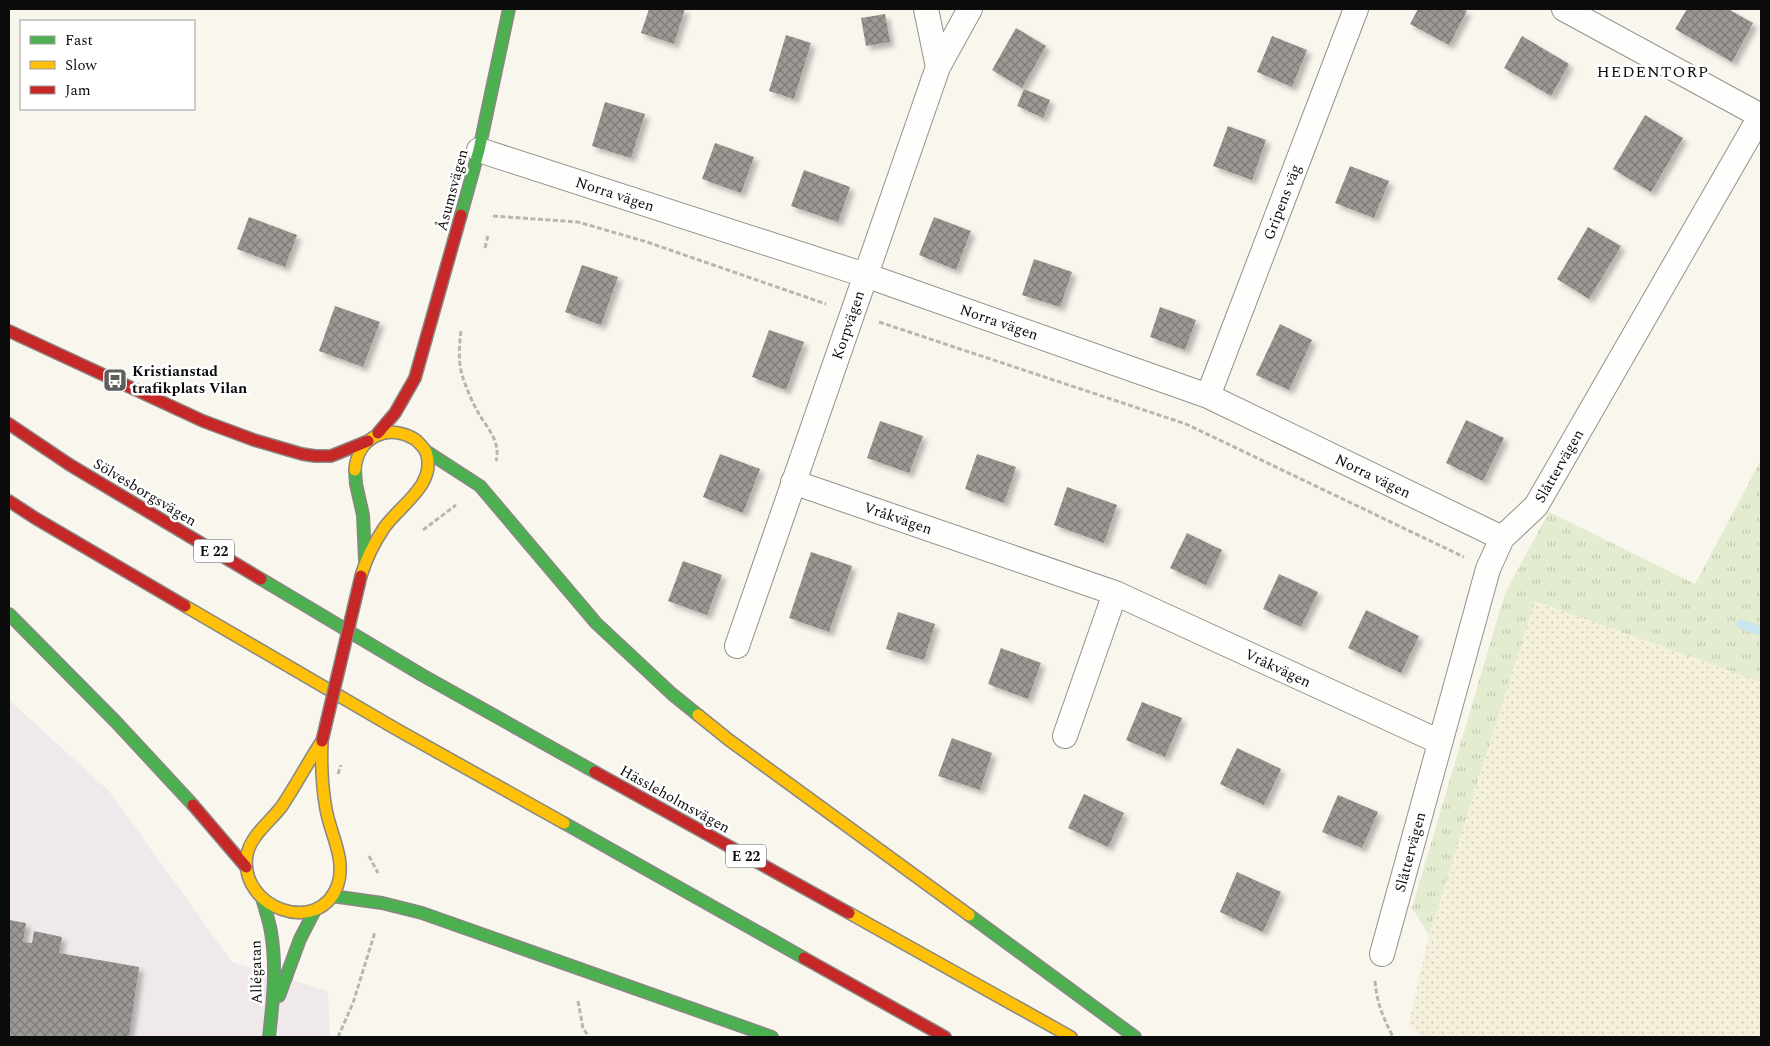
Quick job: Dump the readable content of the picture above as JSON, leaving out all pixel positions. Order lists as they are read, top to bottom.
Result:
{
  "streets": {
    "main road": [
      "Åsumsvägen",
      "Sölvesborgsvägen",
      "E 22",
      "Hässleholmsvägen",
      "Allégatan"
    ],
    "street": [
      "Norra vägen",
      "Gripens väg",
      "Korpvägen",
      "Slåttervägen",
      "Vråkvägen"
    ]
  },
  "crossings": [
    ["Åsumsvägen", "Norra vägen"],
    ["Norra vägen", "Gripens väg"],
    ["Norra vägen", "Korpvägen"],
    ["Norra vägen", "Slåttervägen"],
    ["Korpvägen", "Vråkvägen"],
    ["Slåttervägen", "Vråkvägen"],
    ["Sölvesborgsvägen", "Hässleholmsvägen"]
  ],
  "districts": ["HEDENTORP"],
  "places": {
    "bus stop": ["Kristianstad trafikplats Vilan"]
  },
  "legend": ["Fast", "Slow", "Jam"]
}
